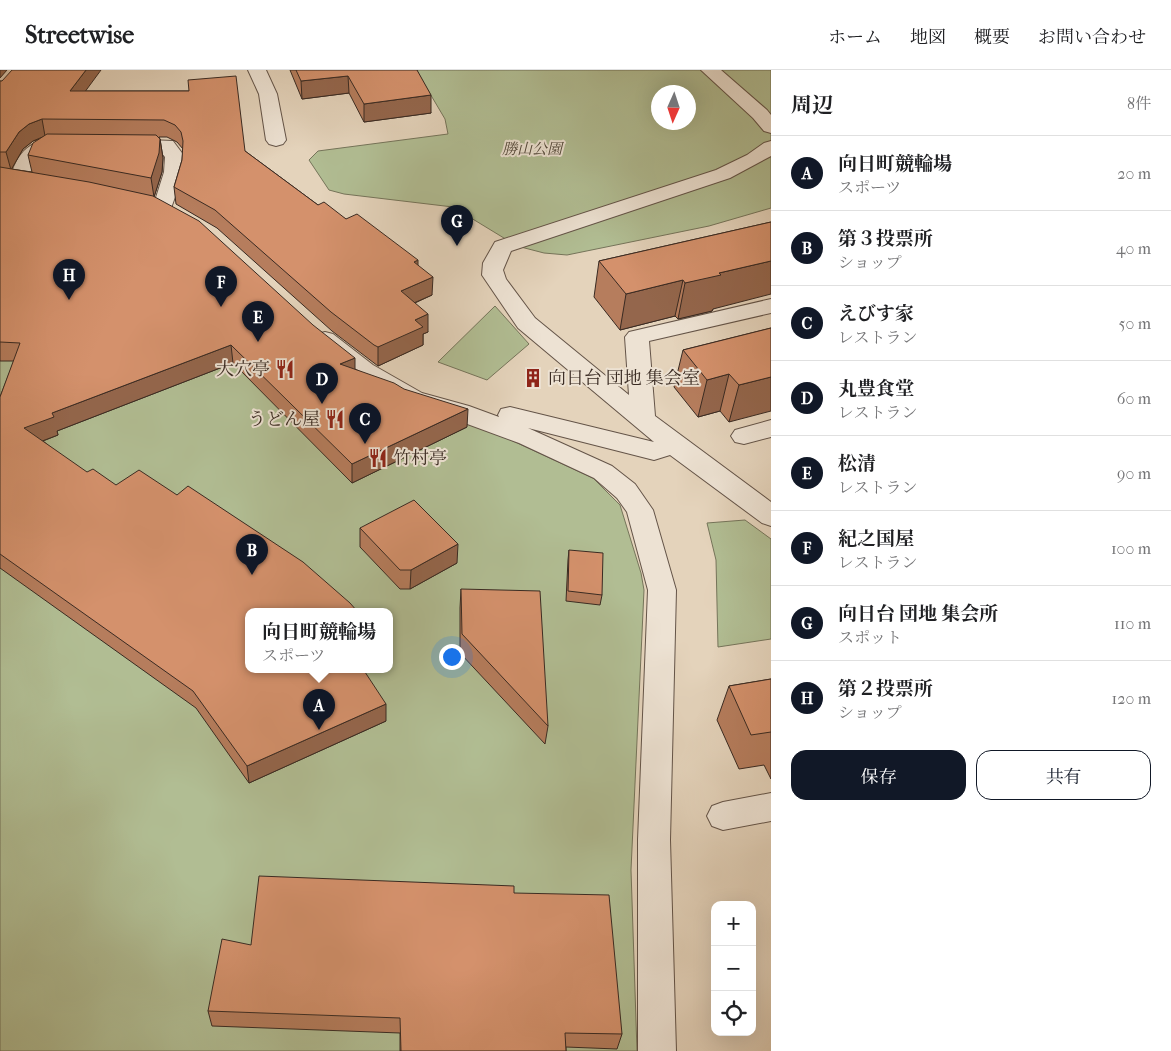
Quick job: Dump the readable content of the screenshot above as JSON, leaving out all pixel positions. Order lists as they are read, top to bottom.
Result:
{
  "parks": ["勝山公園"],
  "places": {
    "restaurant": ["大穴亭", "うどん屋", "竹村亭"],
    "building": ["向日台 団地 集会室"]
  },
  "north": "bottom",
  "page": {
    "header": "Streetwise",
    "nav": [
      "ホーム",
      "地図",
      "概要",
      "お問い合わせ"
    ],
    "heading": ["周辺", "8件"],
    "list": [
      {
        "mark": "A",
        "name": "向日町競輪場",
        "note": "スポーツ",
        "value": "20 m"
      },
      {
        "mark": "B",
        "name": "第３投票所",
        "note": "ショップ",
        "value": "40 m"
      },
      {
        "mark": "C",
        "name": "えびす家",
        "note": "レストラン",
        "value": "50 m"
      },
      {
        "mark": "D",
        "name": "丸豊食堂",
        "note": "レストラン",
        "value": "60 m"
      },
      {
        "mark": "E",
        "name": "松清",
        "note": "レストラン",
        "value": "90 m"
      },
      {
        "mark": "F",
        "name": "紀之国屋",
        "note": "レストラン",
        "value": "100 m"
      },
      {
        "mark": "G",
        "name": "向日台 団地 集会所",
        "note": "スポット",
        "value": "110 m"
      },
      {
        "mark": "H",
        "name": "第２投票所",
        "note": "ショップ",
        "value": "120 m"
      }
    ],
    "pins": [
      "G",
      "H",
      "F",
      "E",
      "D",
      "C",
      "B",
      "A"
    ],
    "popup": ["向日町競輪場", "スポーツ"],
    "buttons": ["保存", "共有"],
    "map_buttons": ["+", "−"]
  }
}
